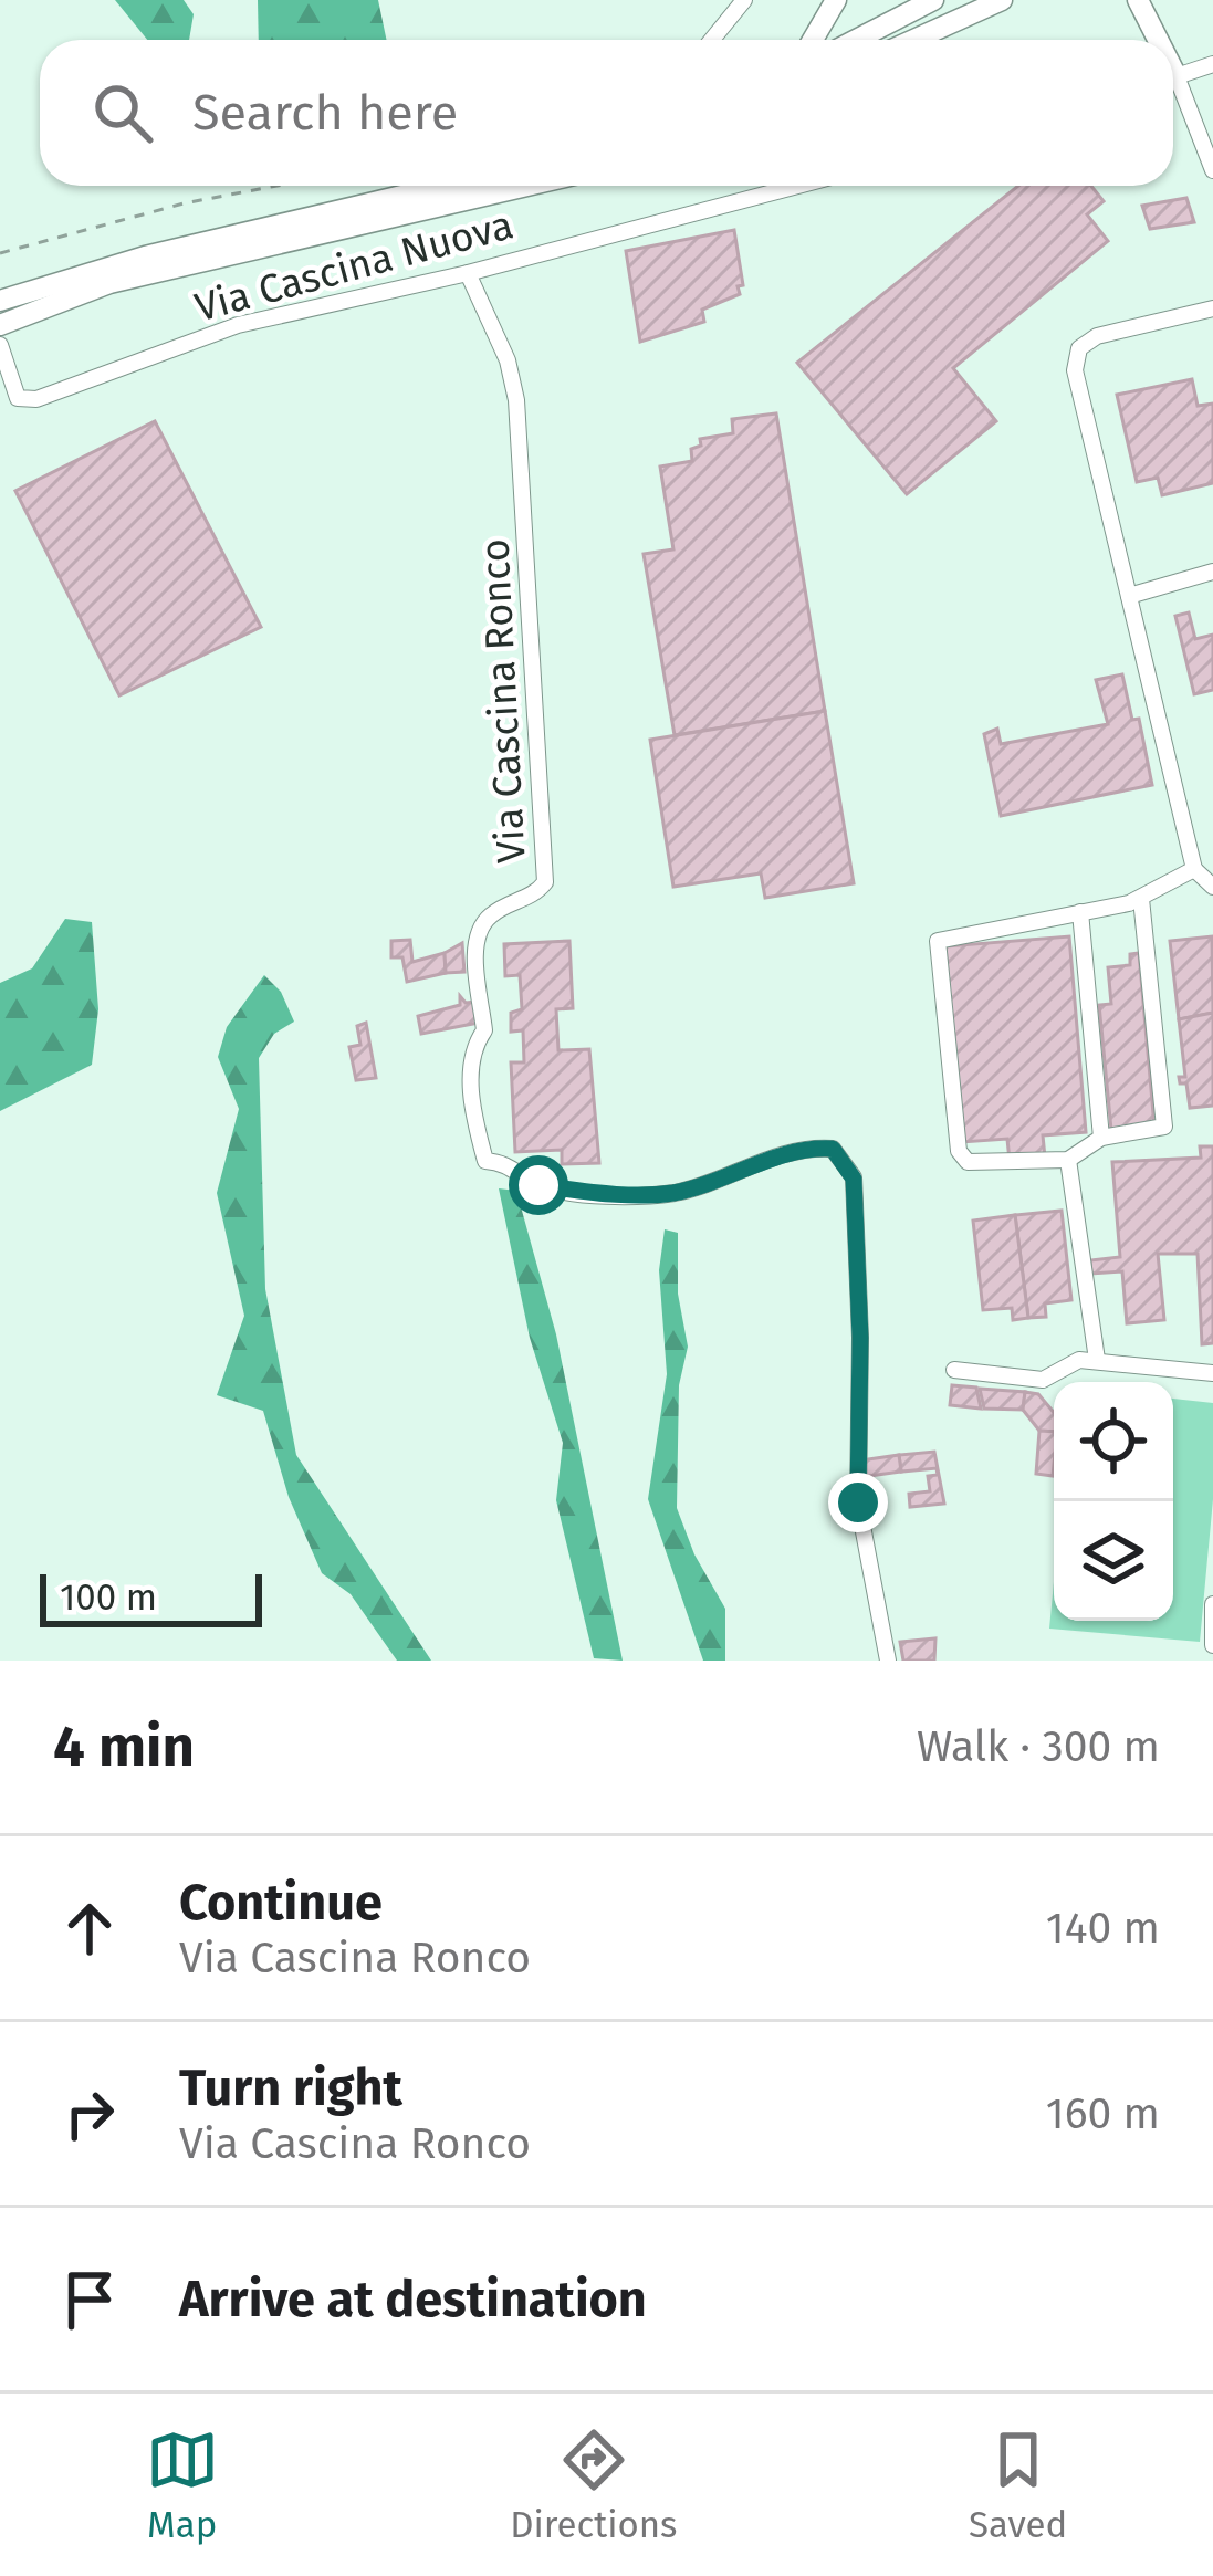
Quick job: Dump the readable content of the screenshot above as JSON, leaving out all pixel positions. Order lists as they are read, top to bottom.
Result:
{
  "streets": {
    "street": ["Via Cascina Nuova", "Via Cascina Ronco"]
  },
  "crossings": [
    ["Via Cascina Nuova", "Via Cascina Ronco"]
  ],
  "scale_bar": "100 m",
  "page": {
    "search": "Search here",
    "scale": "100 m",
    "heading": ["4 min", "Walk · 300 m"],
    "list": [
      ["Continue", "Via Cascina Ronco", "140 m"],
      ["Turn right", "Via Cascina Ronco", "160 m"],
      "Arrive at destination"
    ],
    "nav": ["Map", "Directions", "Saved"]
  }
}
